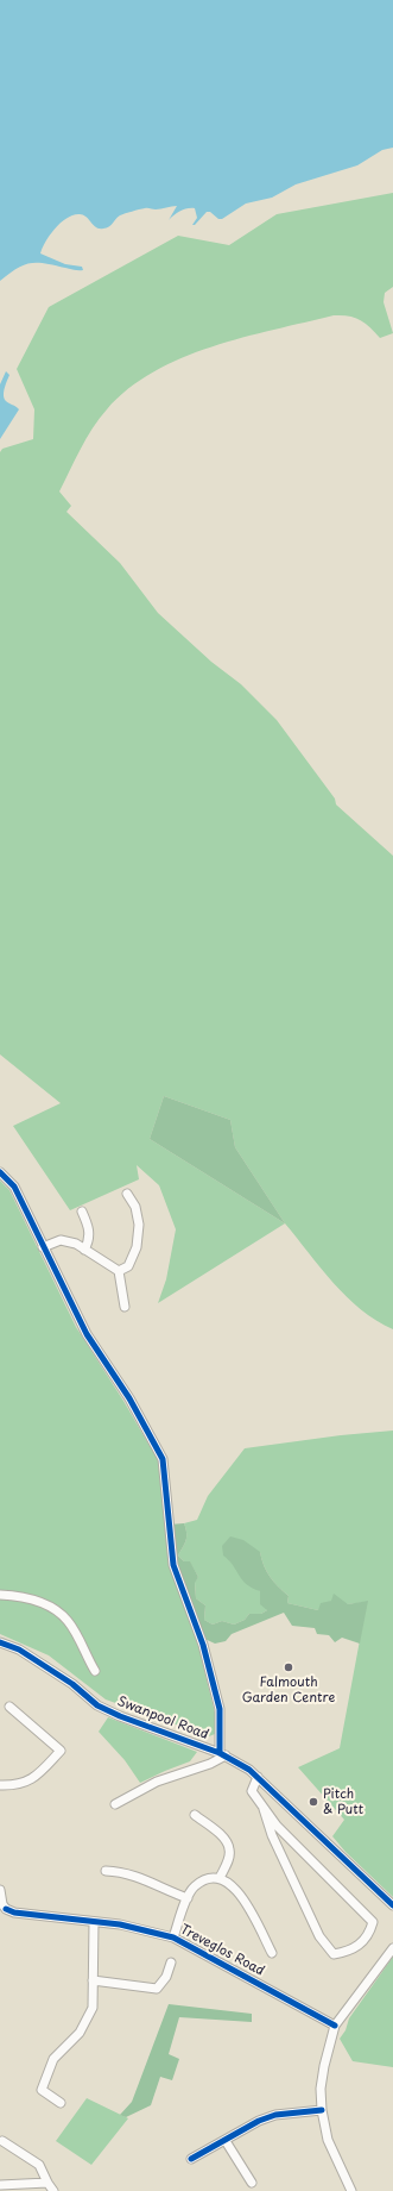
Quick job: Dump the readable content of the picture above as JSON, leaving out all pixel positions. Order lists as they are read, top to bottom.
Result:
{
  "streets": {
    "street": ["Swanpool Road", "Treveglos Road"]
  },
  "places": ["Falmouth Garden Centre", "Pitch & Putt"]
}
